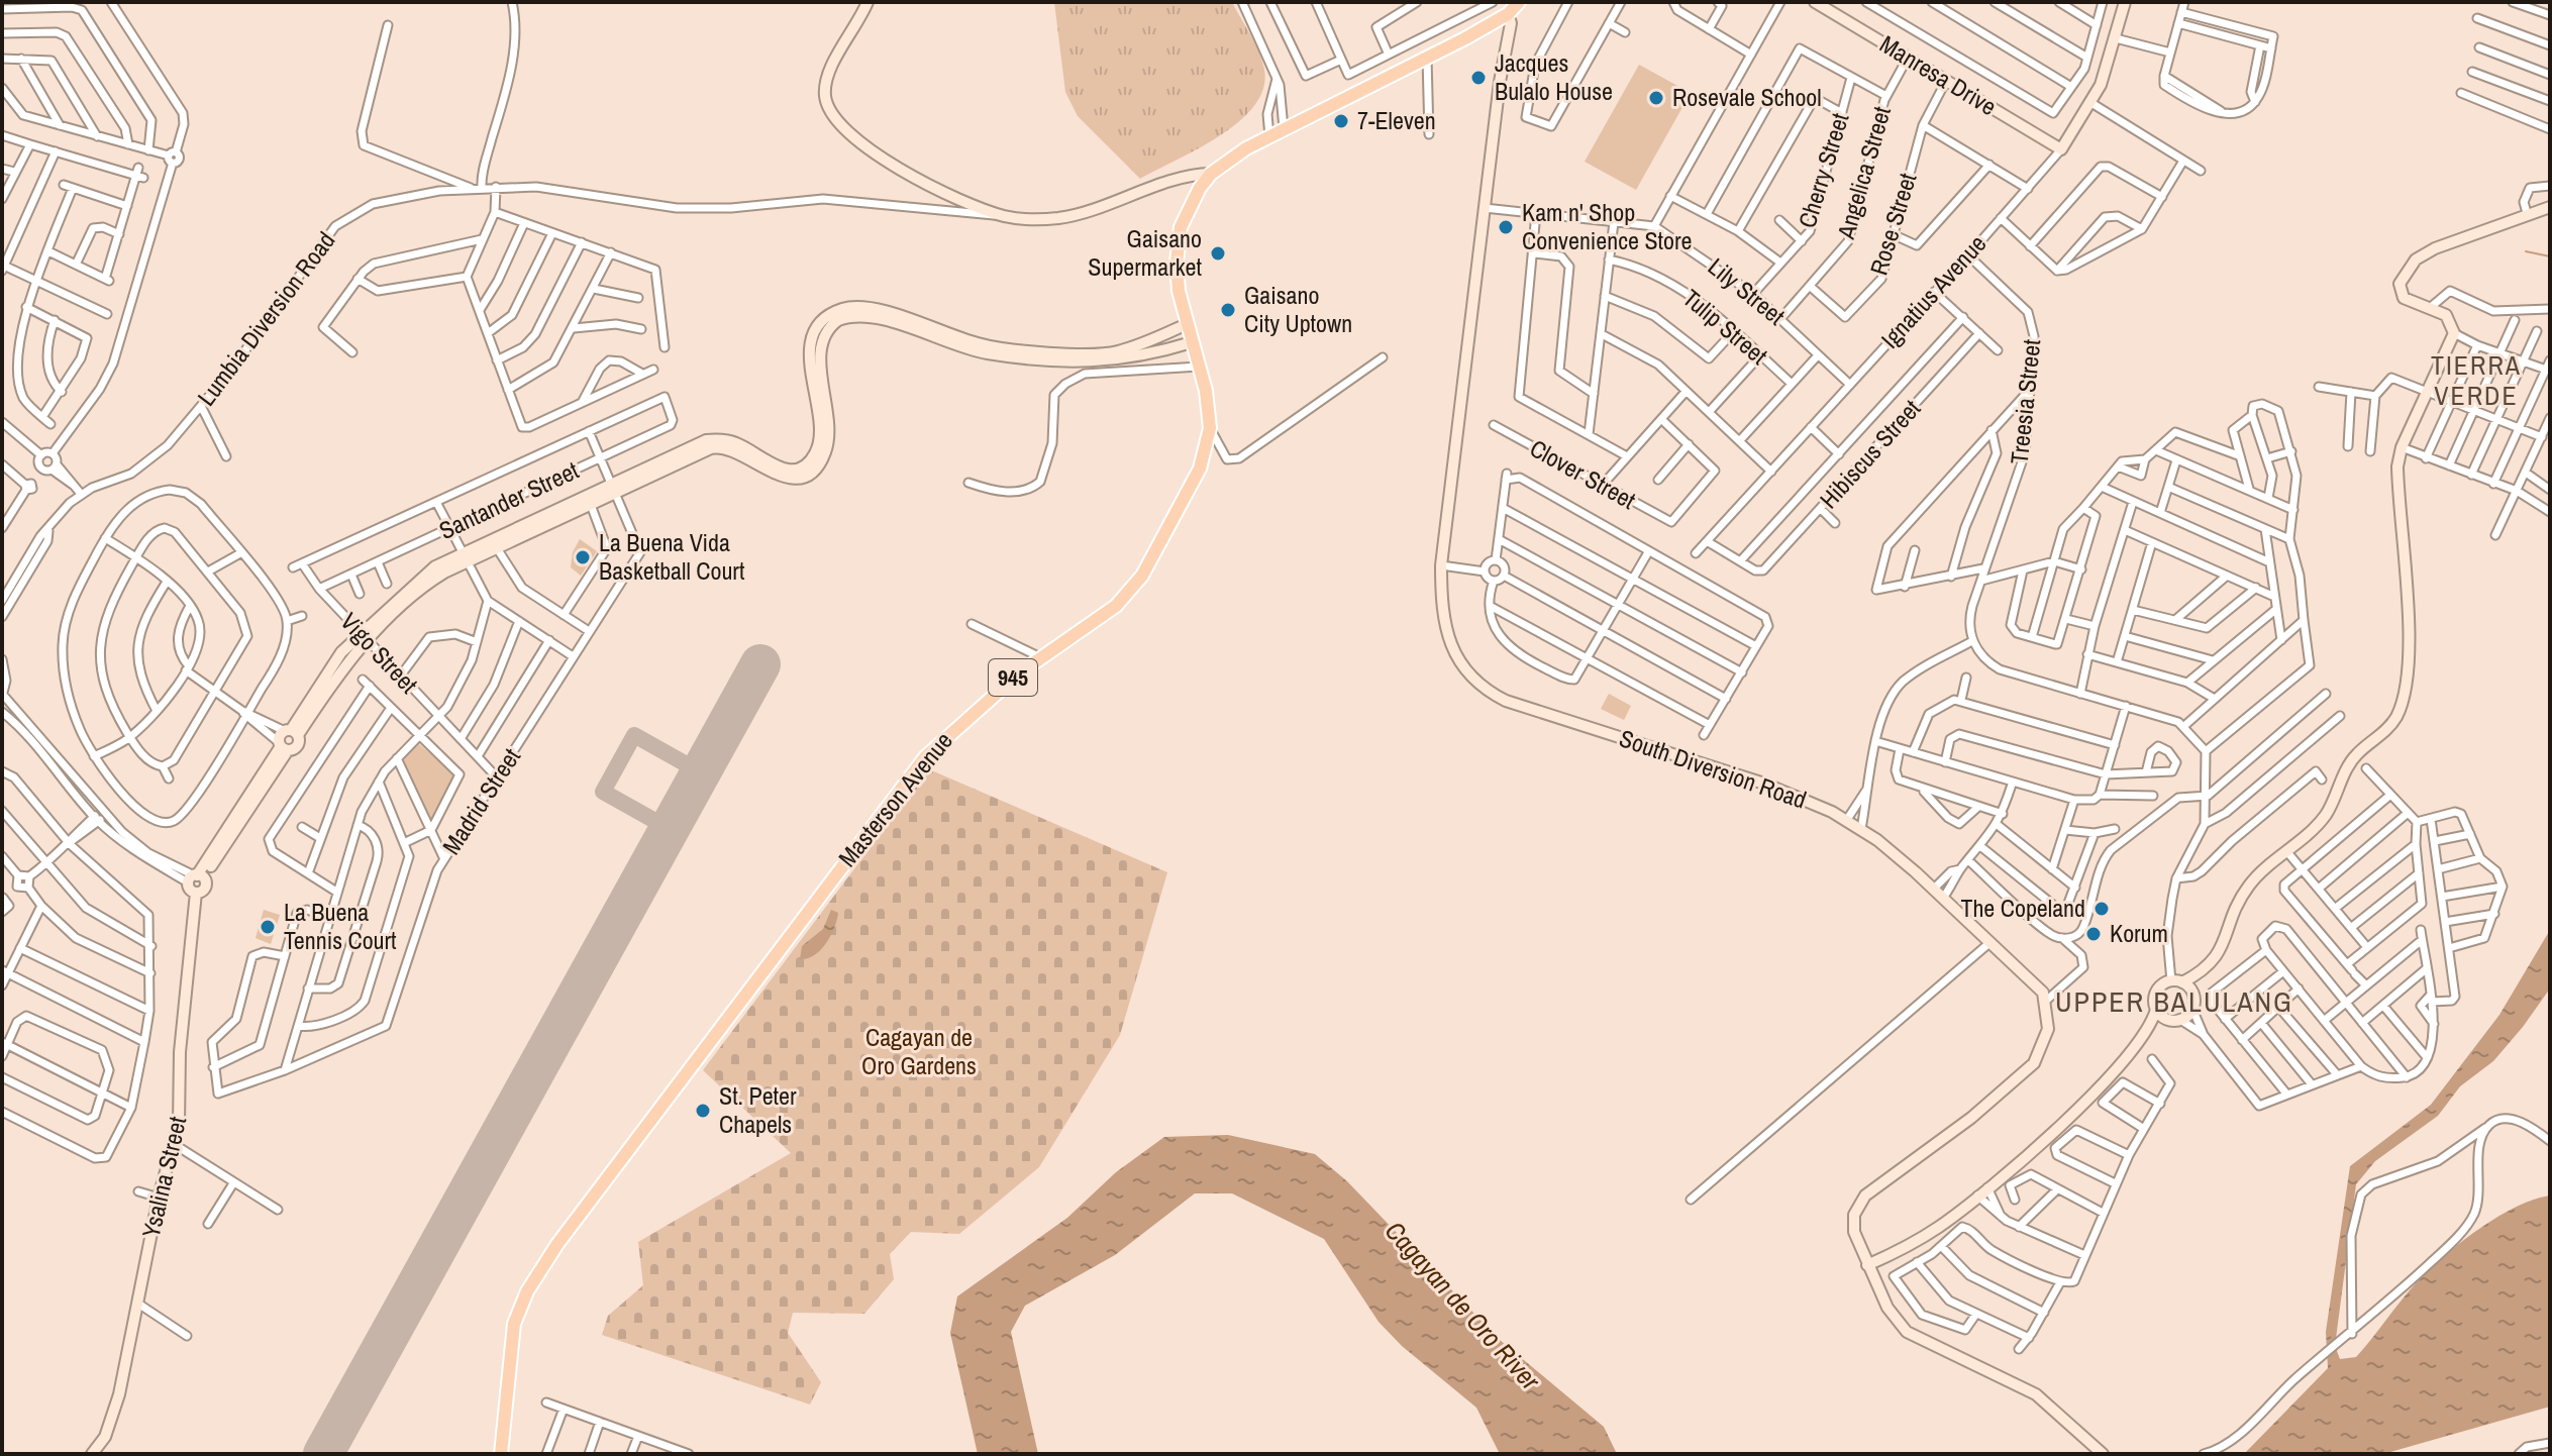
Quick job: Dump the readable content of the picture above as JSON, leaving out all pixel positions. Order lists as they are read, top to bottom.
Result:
{
  "streets": {
    "main road": ["945", "Masterson Avenue"],
    "street": [
      "Manresa Drive",
      "Cherry Street",
      "Angelica Street",
      "Rose Street",
      "Lily Street",
      "Ignatius Avenue",
      "Lumbia Diversion Road",
      "Tulip Street",
      "Treesia Street",
      "Hibiscus Street",
      "Clover Street",
      "Santander Street",
      "Vigo Street",
      "South Diversion Road",
      "Madrid Street",
      "Ysalina Street"
    ]
  },
  "crossings": [
    ["Manresa Drive", "Angelica Street"],
    ["Manresa Drive", "Rose Street"],
    ["Manresa Drive", "Ignatius Avenue"],
    ["Cherry Street", "Lily Street"],
    ["Angelica Street", "Rose Street"],
    ["Angelica Street", "Lily Street"],
    ["Lily Street", "Ignatius Avenue"],
    ["Lily Street", "South Diversion Road"],
    ["Ignatius Avenue", "Treesia Street"],
    ["Santander Street", "Vigo Street"],
    ["Santander Street", "Madrid Street"],
    ["Vigo Street", "Madrid Street"],
    ["South Diversion Road", "Masterson Avenue"]
  ],
  "districts": ["TIERRA VERDE", "UPPER BALULANG"],
  "water": ["Cagayan de Oro River"],
  "parks": ["Cagayan de Oro Gardens"],
  "places": [
    "Jacques Bulalo House",
    "Rosevale School",
    "7-Eleven",
    "Kam n' Shop Convenience Store",
    "Gaisano Supermarket",
    "Gaisano City Uptown",
    "La Buena Vida Basketball Court",
    "The Copeland",
    "La Buena Tennis Court",
    "Korum",
    "St. Peter Chapels"
  ]
}
